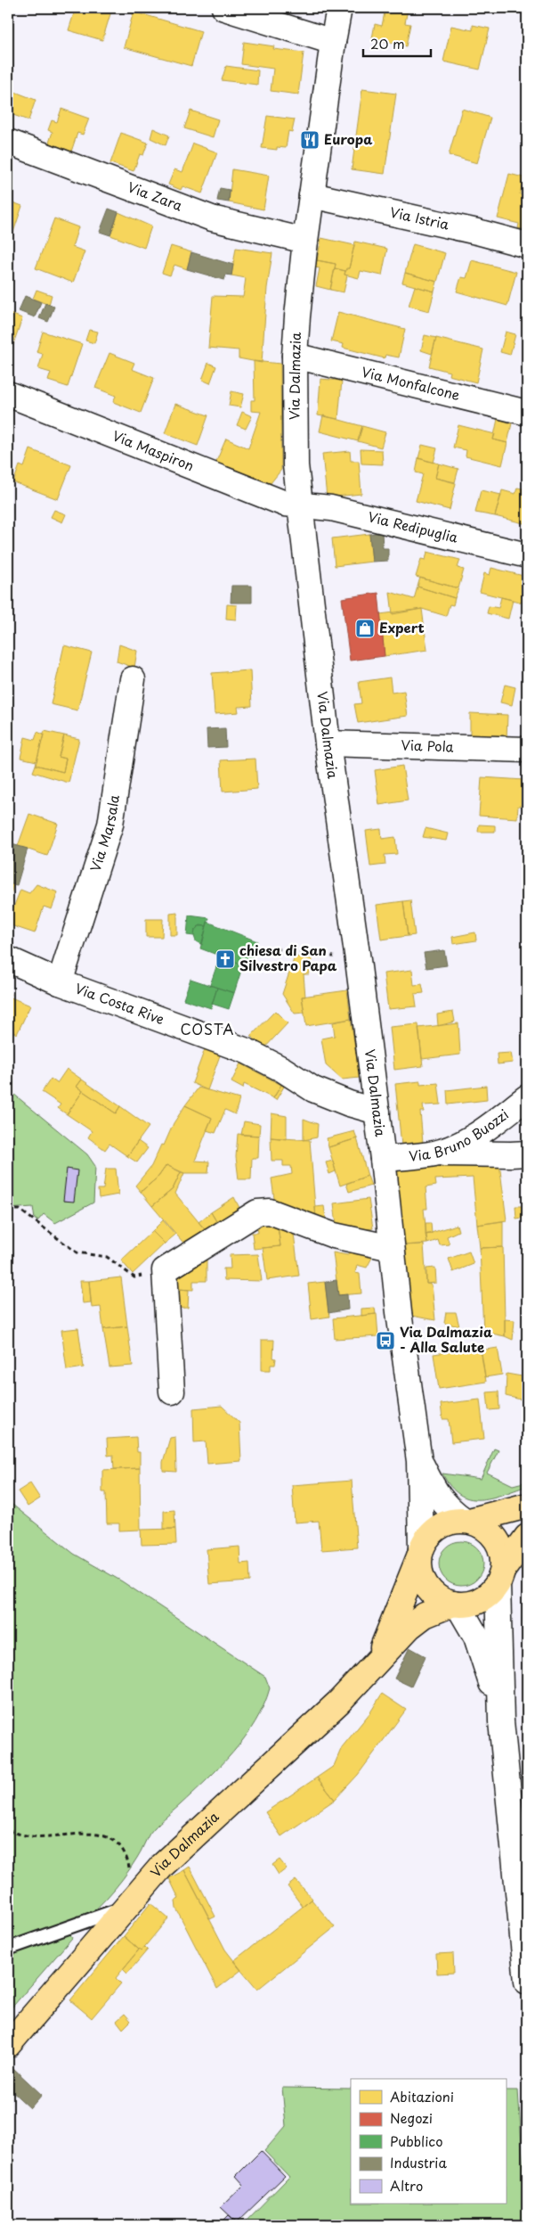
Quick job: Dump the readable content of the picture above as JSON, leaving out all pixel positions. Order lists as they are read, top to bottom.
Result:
{
  "streets": {
    "main road": ["Via Dalmazia"],
    "street": [
      "Via Zara",
      "Via Istria",
      "Via Monfalcone",
      "Via Maspiron",
      "Via Redipuglia",
      "Via Pola",
      "Via Marsala",
      "Via Costa Rive",
      "Via Bruno Buozzi"
    ]
  },
  "crossings": [
    ["Via Zara", "Via Dalmazia"],
    ["Via Istria", "Via Dalmazia"],
    ["Via Dalmazia", "Via Monfalcone"],
    ["Via Dalmazia", "Via Maspiron"],
    ["Via Dalmazia", "Via Redipuglia"],
    ["Via Dalmazia", "Via Pola"],
    ["Via Dalmazia", "Via Costa Rive"],
    ["Via Dalmazia", "Via Bruno Buozzi"],
    ["Via Maspiron", "Via Redipuglia"],
    ["Via Marsala", "Via Costa Rive"]
  ],
  "districts": ["COSTA"],
  "places": {
    "restaurant": ["Europa"],
    "shop": ["Expert"],
    "church": ["chiesa di San Silvestro Papa"],
    "bus stop": ["Via Dalmazia - Alla Salute"]
  },
  "legend": [
    "Abitazioni",
    "Negozi",
    "Pubblico",
    "Industria",
    "Altro"
  ],
  "scale_bar": "20 m"
}
